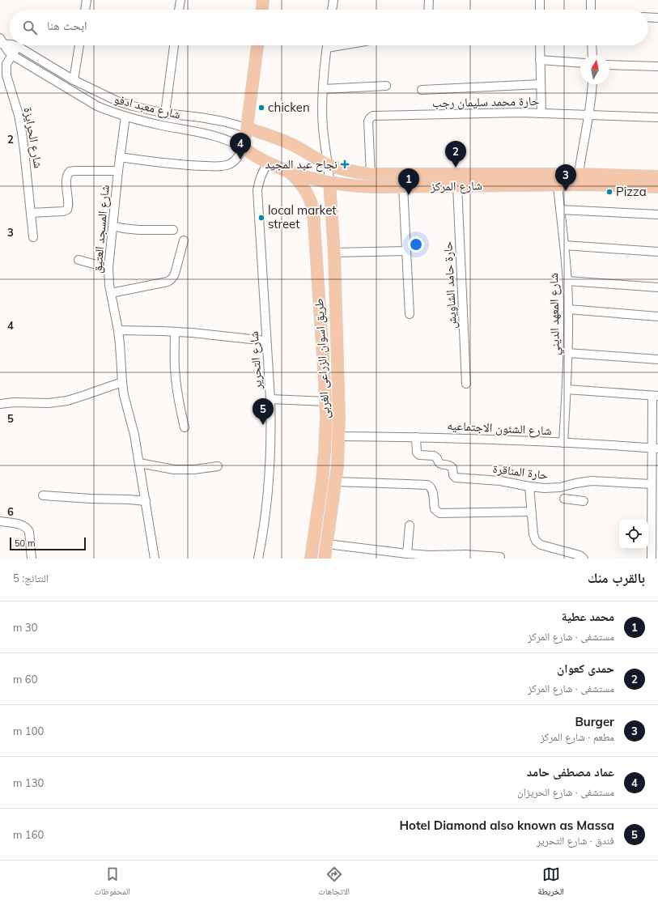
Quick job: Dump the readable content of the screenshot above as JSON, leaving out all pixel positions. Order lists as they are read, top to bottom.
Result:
{
  "streets": {
    "main road": ["شارع المركز", "طريق اسوان الزراعى الغربى"],
    "street": [
      "حارة محمد سليمان رجب",
      "شارع معبد ادفو",
      "شارع الحرايزة",
      "شارع المسجد العتيق",
      "حارة حامد الشاويش",
      "شارع المعهد الديني",
      "شارع التحرير",
      "شارع الشئون الاجتماعيه",
      "حارة المناقرة"
    ]
  },
  "crossings": [
    ["حارة محمد سليمان رجب", "شارع المركز"],
    ["شارع معبد ادفو", "شارع الحرايزة"],
    ["شارع معبد ادفو", "شارع المركز"],
    ["شارع معبد ادفو", "شارع المسجد العتيق"],
    ["شارع المركز", "حارة حامد الشاويش"],
    ["شارع المركز", "شارع المعهد الديني"],
    ["شارع المركز", "طريق اسوان الزراعى الغربى"],
    ["شارع المركز", "شارع التحرير"],
    ["شارع المعهد الديني", "شارع الشئون الاجتماعيه"],
    ["طريق اسوان الزراعى الغربى", "شارع الشئون الاجتماعيه"],
    ["شارع الشئون الاجتماعيه", "حارة المناقرة"]
  ],
  "places": {
    "other": ["chicken", "Pizza", "local market street"],
    "health": ["نجاح عبد المجيد"]
  },
  "scale_bar": "50 m",
  "north": "top",
  "page": {
    "search": "ابحث هنا",
    "pins": [
      "4",
      "2",
      "3",
      "1",
      "5"
    ],
    "scale": "50 m",
    "heading": ["بالقرب منك", "النتائج: 5"],
    "list": [
      {
        "mark": "1",
        "name": "محمد عطية",
        "note": "مستشفى · شارع المركز",
        "value": "30 m"
      },
      {
        "mark": "2",
        "name": "حمدى كعوان",
        "note": "مستشفى · شارع المركز",
        "value": "60 m"
      },
      {
        "mark": "3",
        "name": "Burger",
        "note": "مطعم · شارع المركز",
        "value": "100 m"
      },
      {
        "mark": "4",
        "name": "عماد مصطفى حامد",
        "note": "مستشفى · شارع الحريزان",
        "value": "130 m"
      },
      {
        "mark": "5",
        "name": "Hotel Diamond also known as Massa",
        "note": "فندق · شارع التحرير",
        "value": "160 m"
      }
    ],
    "nav": ["الخريطة", "الاتجاهات", "المحفوظات"]
  },
  "grid": {
    "rows": [
      "2",
      "3",
      "4",
      "5",
      "6"
    ]
  }
}
